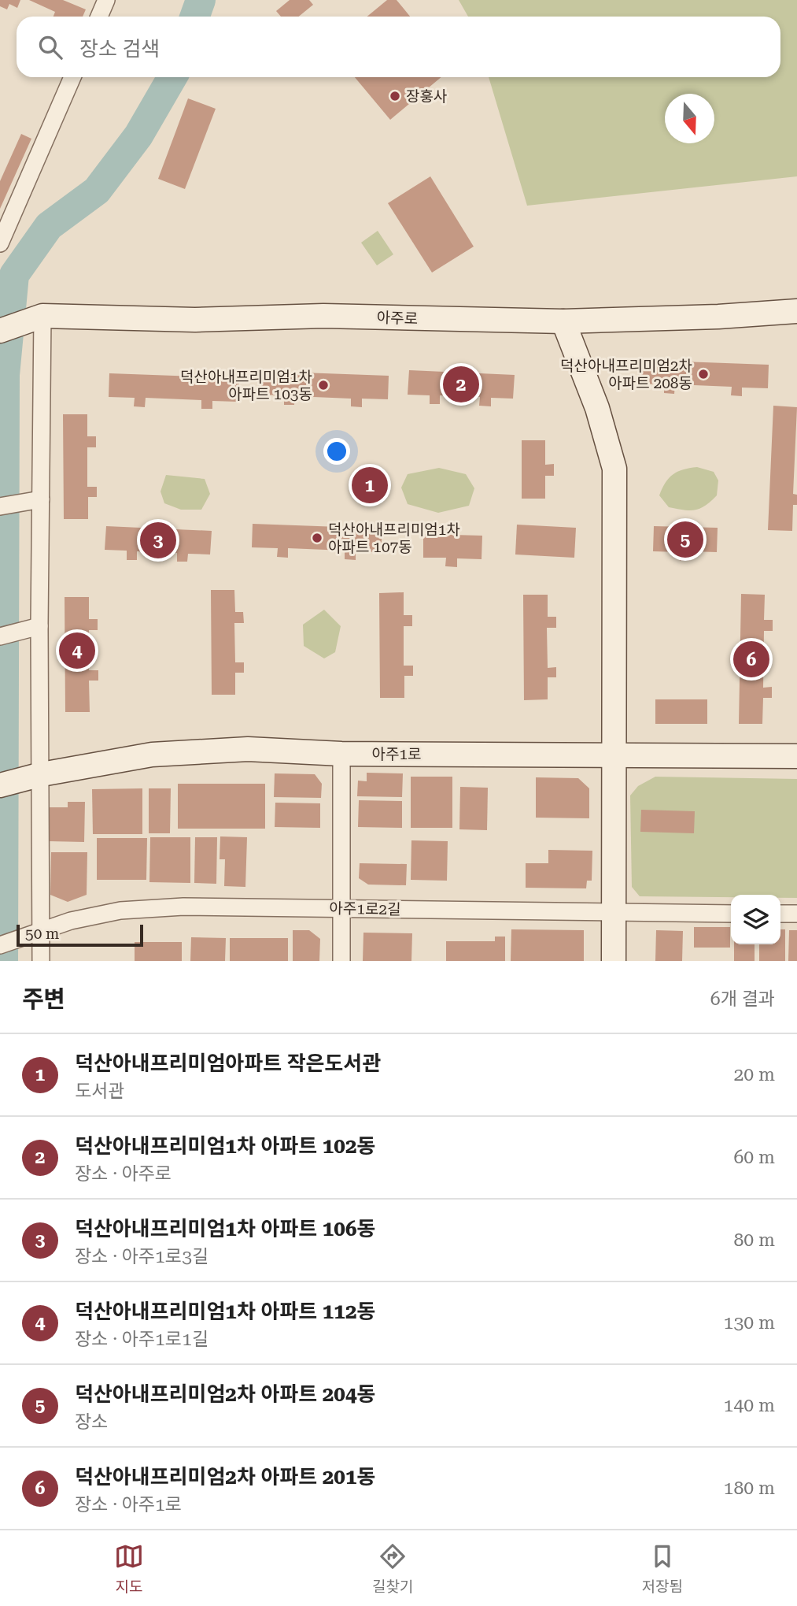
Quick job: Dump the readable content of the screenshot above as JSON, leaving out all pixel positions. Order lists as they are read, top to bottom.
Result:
{
  "streets": {
    "street": ["아주로", "아주1로", "아주1로2길"]
  },
  "places": [
    "장훙사",
    "덕산아내프리미엄2차 아파트 208동",
    "덕산아내프리미엄1차 아파트 103동",
    "덕산아내프리미엄1차 아파트 107동"
  ],
  "scale_bar": "50 m",
  "north": "bottom",
  "page": {
    "search": "장소 검색",
    "pins": [
      "2",
      "1",
      "5",
      "3",
      "4",
      "6"
    ],
    "scale": "50 m",
    "heading": ["주변", "6개 결과"],
    "list": [
      {
        "mark": "1",
        "name": "덕산아내프리미엄아파트 작은도서관",
        "note": "도서관",
        "value": "20 m"
      },
      {
        "mark": "2",
        "name": "덕산아내프리미엄1차 아파트 102동",
        "note": "장소 · 아주로",
        "value": "60 m"
      },
      {
        "mark": "3",
        "name": "덕산아내프리미엄1차 아파트 106동",
        "note": "장소 · 아주1로3길",
        "value": "80 m"
      },
      {
        "mark": "4",
        "name": "덕산아내프리미엄1차 아파트 112동",
        "note": "장소 · 아주1로1길",
        "value": "130 m"
      },
      {
        "mark": "5",
        "name": "덕산아내프리미엄2차 아파트 204동",
        "note": "장소",
        "value": "140 m"
      },
      {
        "mark": "6",
        "name": "덕산아내프리미엄2차 아파트 201동",
        "note": "장소 · 아주1로",
        "value": "180 m"
      }
    ],
    "nav": ["지도", "길찾기", "저장됨"]
  }
}
